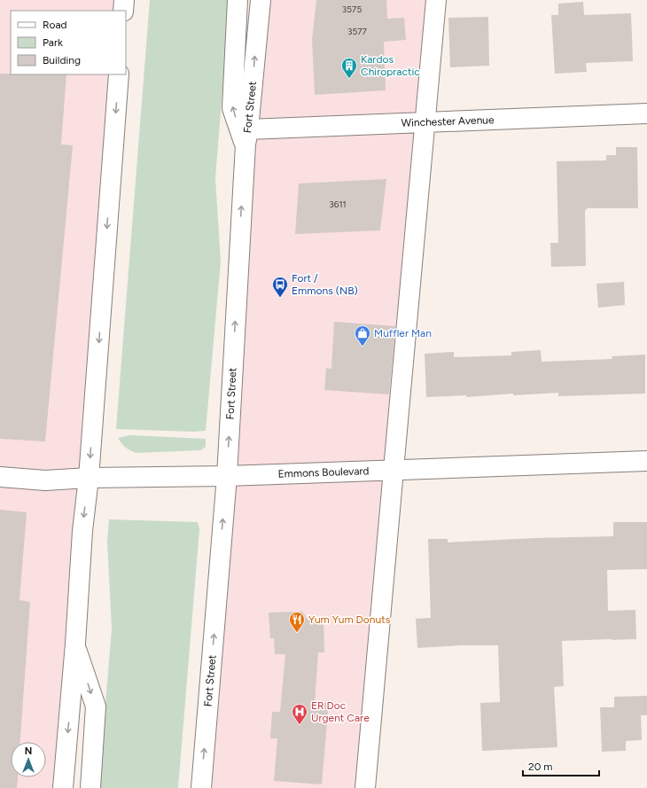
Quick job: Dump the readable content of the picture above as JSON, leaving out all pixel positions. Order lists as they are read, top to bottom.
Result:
{
  "streets": {
    "main road": ["Fort Street", "Winchester Avenue", "Emmons Boulevard"]
  },
  "crossings": [
    ["Fort Street", "Winchester Avenue"],
    ["Fort Street", "Emmons Boulevard"]
  ],
  "places": {
    "building": ["Kardos Chiropractic"],
    "bus stop": ["Fort / Emmons (NB)"],
    "shop": ["Muffler Man"],
    "restaurant": ["Yum Yum Donuts"],
    "hospital": ["ER Doc Urgent Care"]
  },
  "house_numbers": ["3575", "3577", "3611"],
  "legend": ["Road", "Park", "Building"],
  "scale_bar": "20 m",
  "north": "top"
}
